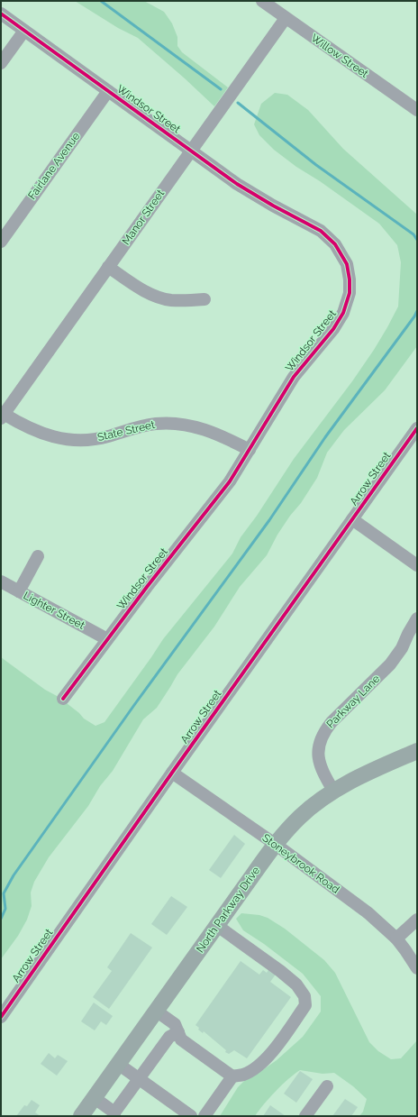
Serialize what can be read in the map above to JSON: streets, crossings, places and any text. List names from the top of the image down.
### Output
{
  "streets": {
    "main road": ["North Parkway Drive"],
    "street": [
      "Willow Street",
      "Windsor Street",
      "Fairlane Avenue",
      "Manor Street",
      "State Street",
      "Arrow Street",
      "Lighter Street",
      "Parkway Lane",
      "Stoneybrook Road"
    ]
  },
  "crossings": [
    ["Willow Street", "Manor Street"],
    ["Windsor Street", "Fairlane Avenue"],
    ["Windsor Street", "Manor Street"],
    ["Windsor Street", "State Street"],
    ["Windsor Street", "Lighter Street"],
    ["Manor Street", "State Street"],
    ["Arrow Street", "Stoneybrook Road"],
    ["Parkway Lane", "North Parkway Drive"],
    ["Stoneybrook Road", "North Parkway Drive"]
  ]
}
